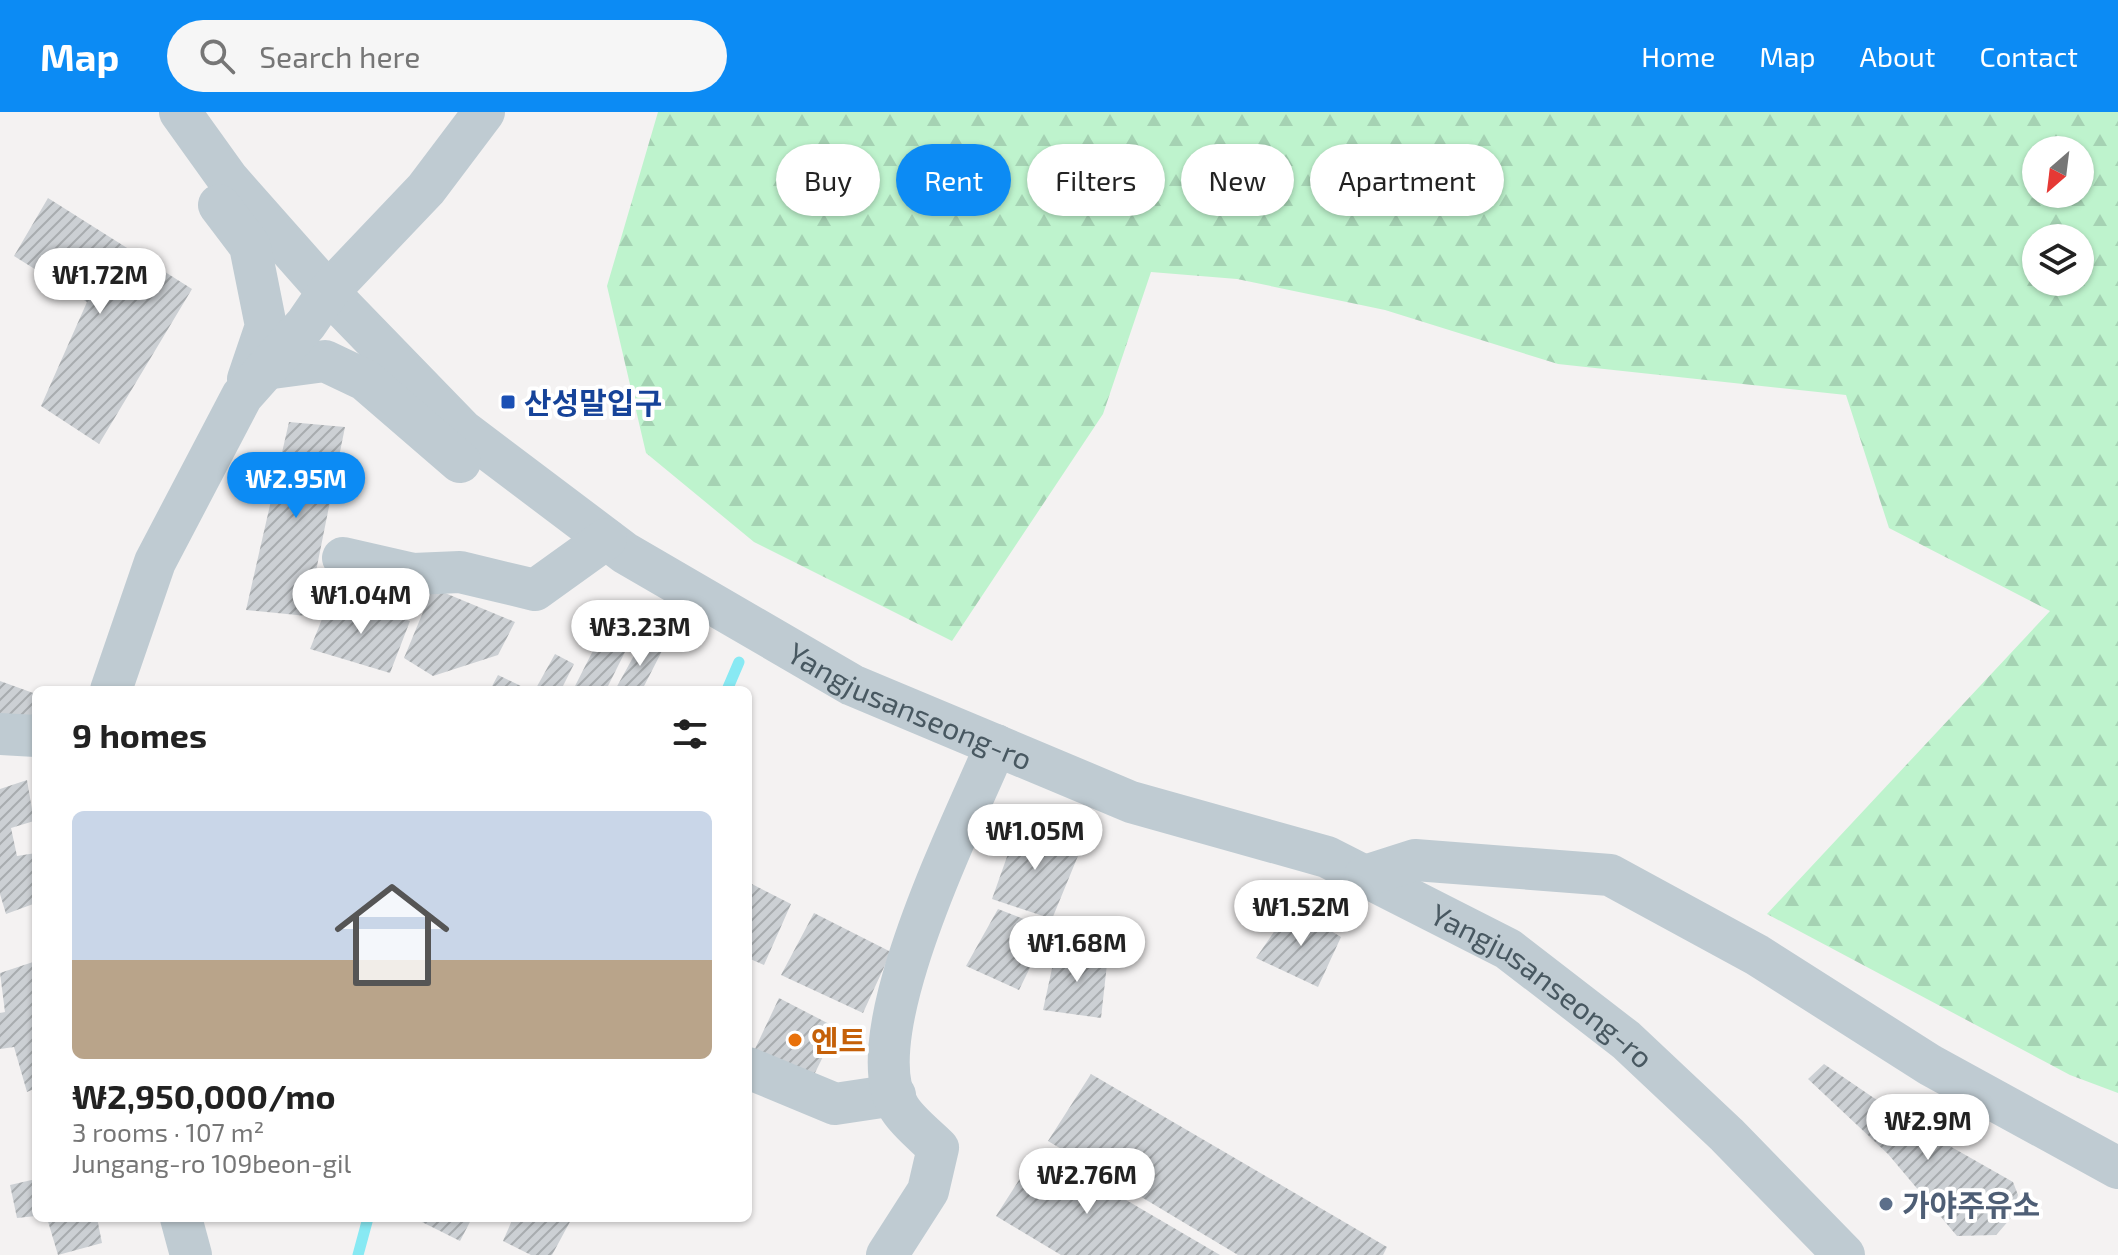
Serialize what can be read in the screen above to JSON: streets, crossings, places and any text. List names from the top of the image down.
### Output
{
  "streets": {
    "street": ["Yangjusanseong-ro"]
  },
  "places": {
    "transit": ["산성말입구"],
    "other": ["엔트", "가야주유소"]
  },
  "north": "bottom left",
  "page": {
    "header": "Map",
    "search": "Search here",
    "nav": [
      "Home",
      "Map",
      "About",
      "Contact"
    ],
    "chip": [
      "Buy",
      "Rent",
      "Filters",
      "New",
      "Apartment"
    ],
    "price": [
      "₩1.72M",
      "₩2.95M",
      "₩1.04M",
      "₩3.23M",
      "₩1.05M",
      "₩1.52M",
      "₩1.68M",
      "₩2.9M",
      "₩2.76M"
    ],
    "heading": "9 homes",
    "list": [
      {
        "name": "₩2,950,000/mo",
        "note": "3 rooms · 107 m² · Jungang-ro 109beon-gil"
      }
    ]
  }
}
